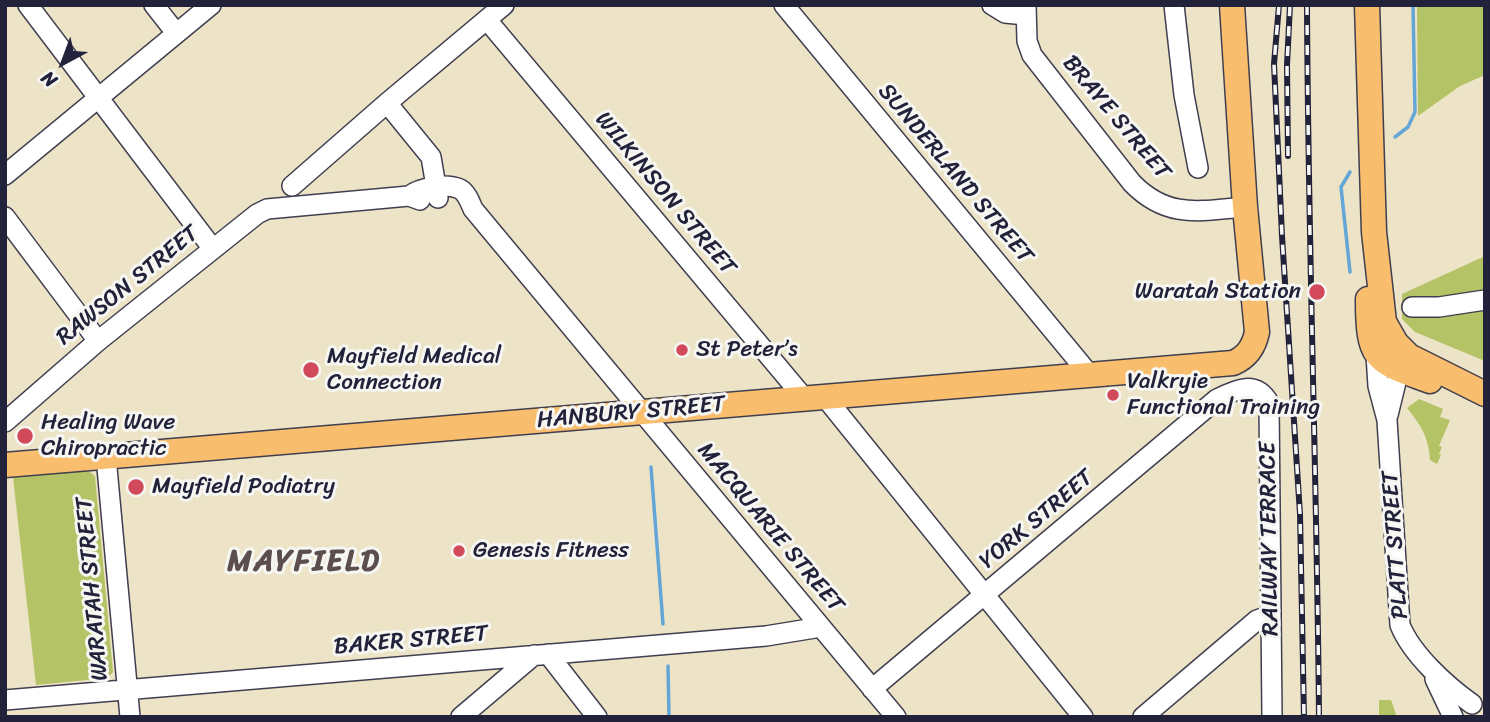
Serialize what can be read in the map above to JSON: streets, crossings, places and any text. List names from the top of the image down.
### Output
{
  "streets": {
    "main road": ["HANBURY STREET"],
    "street": [
      "BRAYE STREET",
      "SUNDERLAND STREET",
      "WILKINSON STREET",
      "RAWSON STREET",
      "YORK STREET",
      "MACQUARIE STREET",
      "RAILWAY TERRACE",
      "PLATT STREET",
      "WARATAH STREET",
      "BAKER STREET"
    ]
  },
  "crossings": [
    ["BRAYE STREET", "HANBURY STREET"],
    ["SUNDERLAND STREET", "HANBURY STREET"],
    ["WILKINSON STREET", "HANBURY STREET"],
    ["WILKINSON STREET", "YORK STREET"],
    ["RAWSON STREET", "MACQUARIE STREET"],
    ["HANBURY STREET", "MACQUARIE STREET"],
    ["HANBURY STREET", "WARATAH STREET"],
    ["YORK STREET", "MACQUARIE STREET"],
    ["YORK STREET", "RAILWAY TERRACE"],
    ["MACQUARIE STREET", "BAKER STREET"],
    ["WARATAH STREET", "BAKER STREET"]
  ],
  "districts": ["MAYFIELD"],
  "places": [
    "Waratah Station",
    "St Peter’s",
    "Mayfield Medical Connection",
    "Valkryie Functional Training",
    "Healing Wave Chiropractic",
    "Mayfield Podiatry",
    "Genesis Fitness"
  ],
  "north": "bottom left"
}
